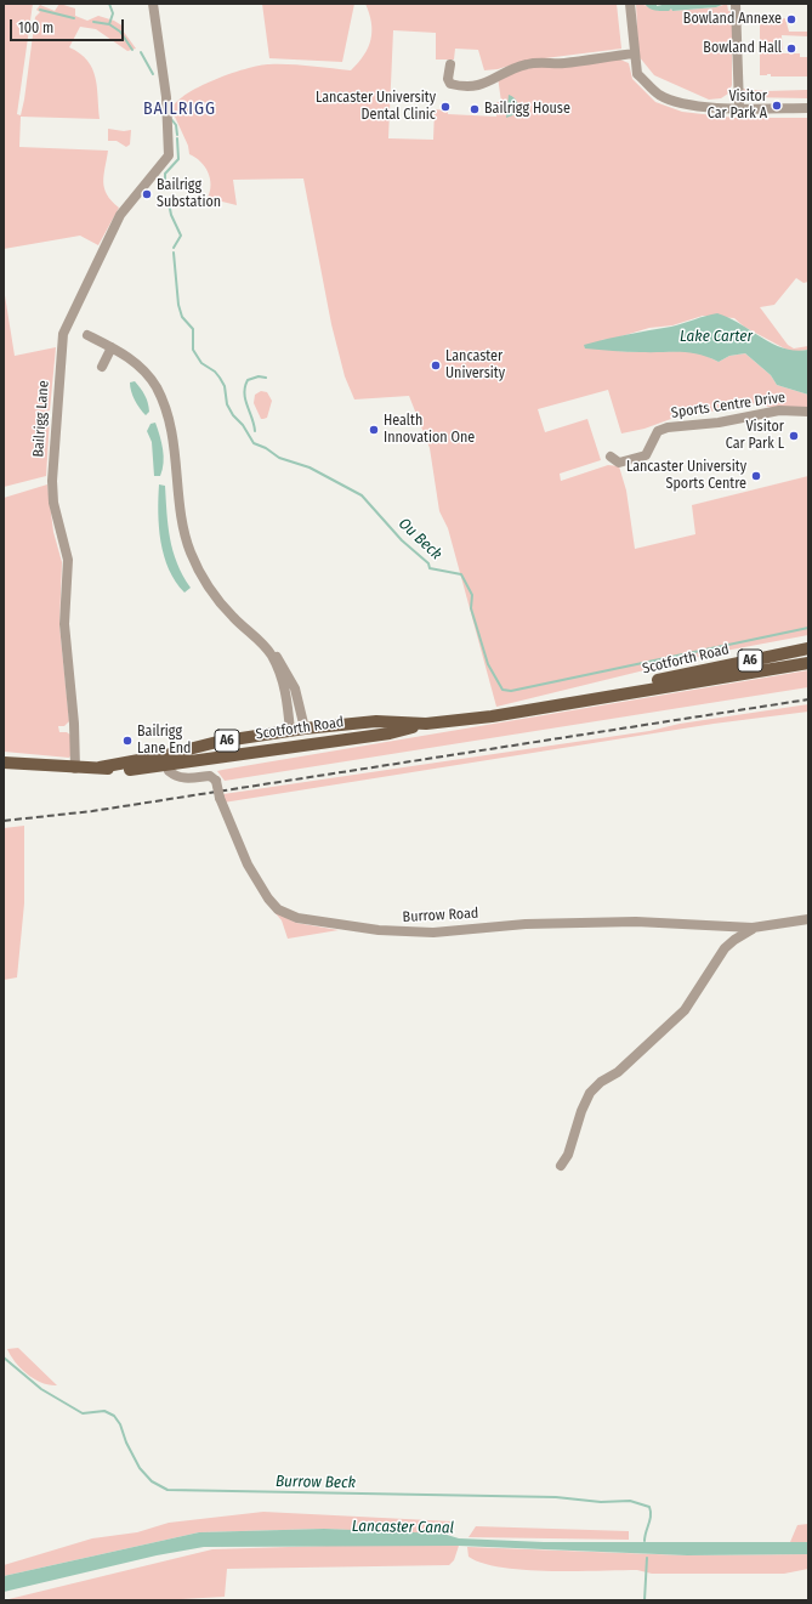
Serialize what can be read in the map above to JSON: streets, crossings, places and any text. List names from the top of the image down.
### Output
{
  "streets": {
    "main road": ["Scotforth Road", "A6"],
    "street": ["Sports Centre Drive", "Bailrigg Lane", "Burrow Road"]
  },
  "crossings": [
    ["Bailrigg Lane", "Scotforth Road"],
    ["Scotforth Road", "Burrow Road"]
  ],
  "districts": ["BAILRIGG"],
  "water": [
    "Lake Carter",
    "Ou Beck",
    "Burrow Beck",
    "Lancaster Canal"
  ],
  "places": [
    "Bowland Annexe",
    "Bowland Hall",
    "Visitor Car Park A",
    "Lancaster University Dental Clinic",
    "Bailrigg House",
    "Bailrigg Substation",
    "Lancaster University",
    "Health Innovation One",
    "Visitor Car Park L",
    "Lancaster University Sports Centre",
    "Bailrigg Lane End"
  ],
  "scale_bar": "100 m"
}
